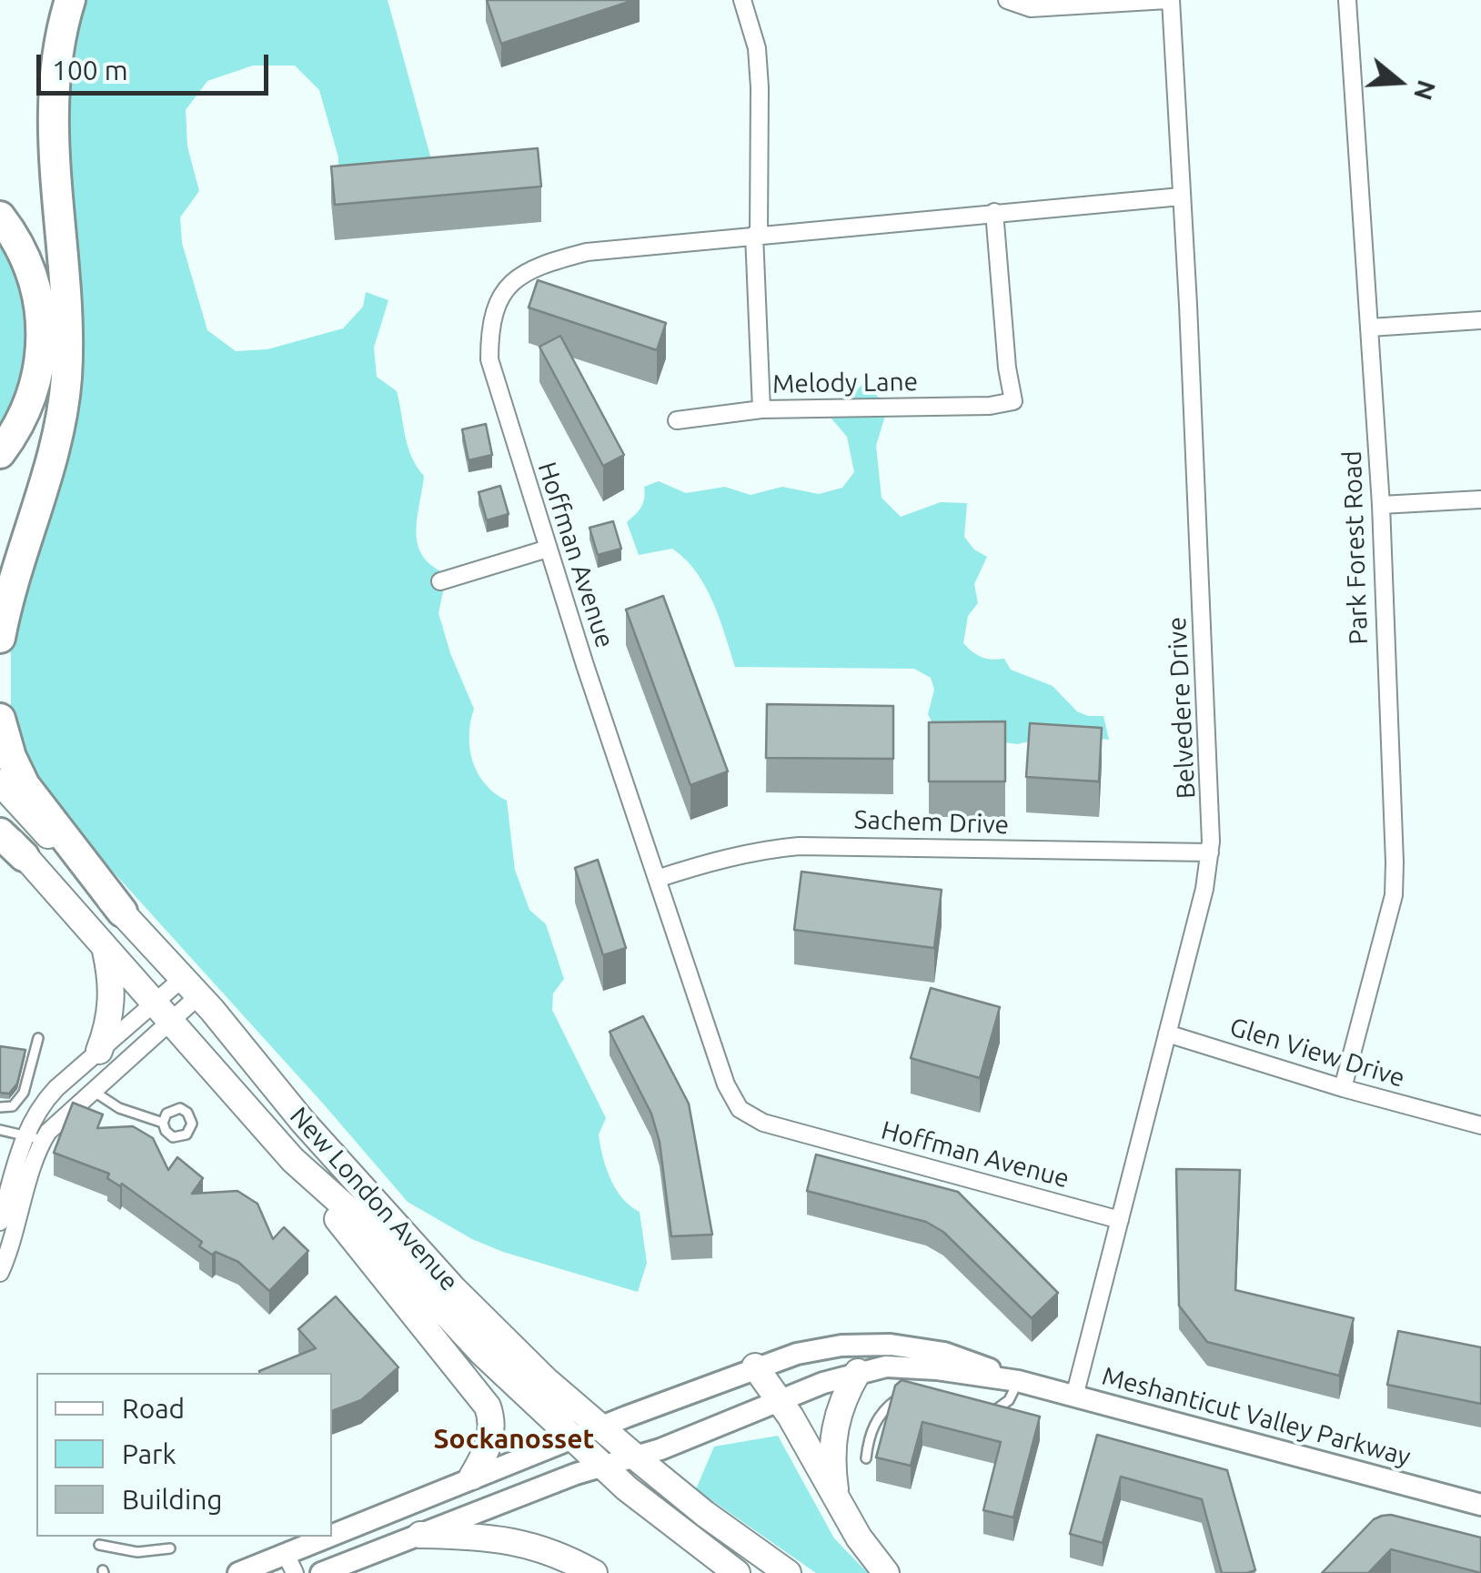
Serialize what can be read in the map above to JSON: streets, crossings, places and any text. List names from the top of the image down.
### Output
{
  "streets": {
    "main road": ["New London Avenue"],
    "street": [
      "Melody Lane",
      "Park Forest Road",
      "Hoffman Avenue",
      "Belvedere Drive",
      "Sachem Drive",
      "Glen View Drive",
      "Meshanticut Valley Parkway"
    ]
  },
  "crossings": [
    ["Melody Lane", "Hoffman Avenue"],
    ["Park Forest Road", "Glen View Drive"],
    ["Hoffman Avenue", "Belvedere Drive"],
    ["Hoffman Avenue", "Sachem Drive"],
    ["Belvedere Drive", "Sachem Drive"],
    ["Belvedere Drive", "Glen View Drive"],
    ["Belvedere Drive", "Meshanticut Valley Parkway"],
    ["New London Avenue", "Meshanticut Valley Parkway"]
  ],
  "districts": ["Sockanosset"],
  "legend": ["Road", "Park", "Building"],
  "scale_bar": "100 m",
  "north": "right"
}
